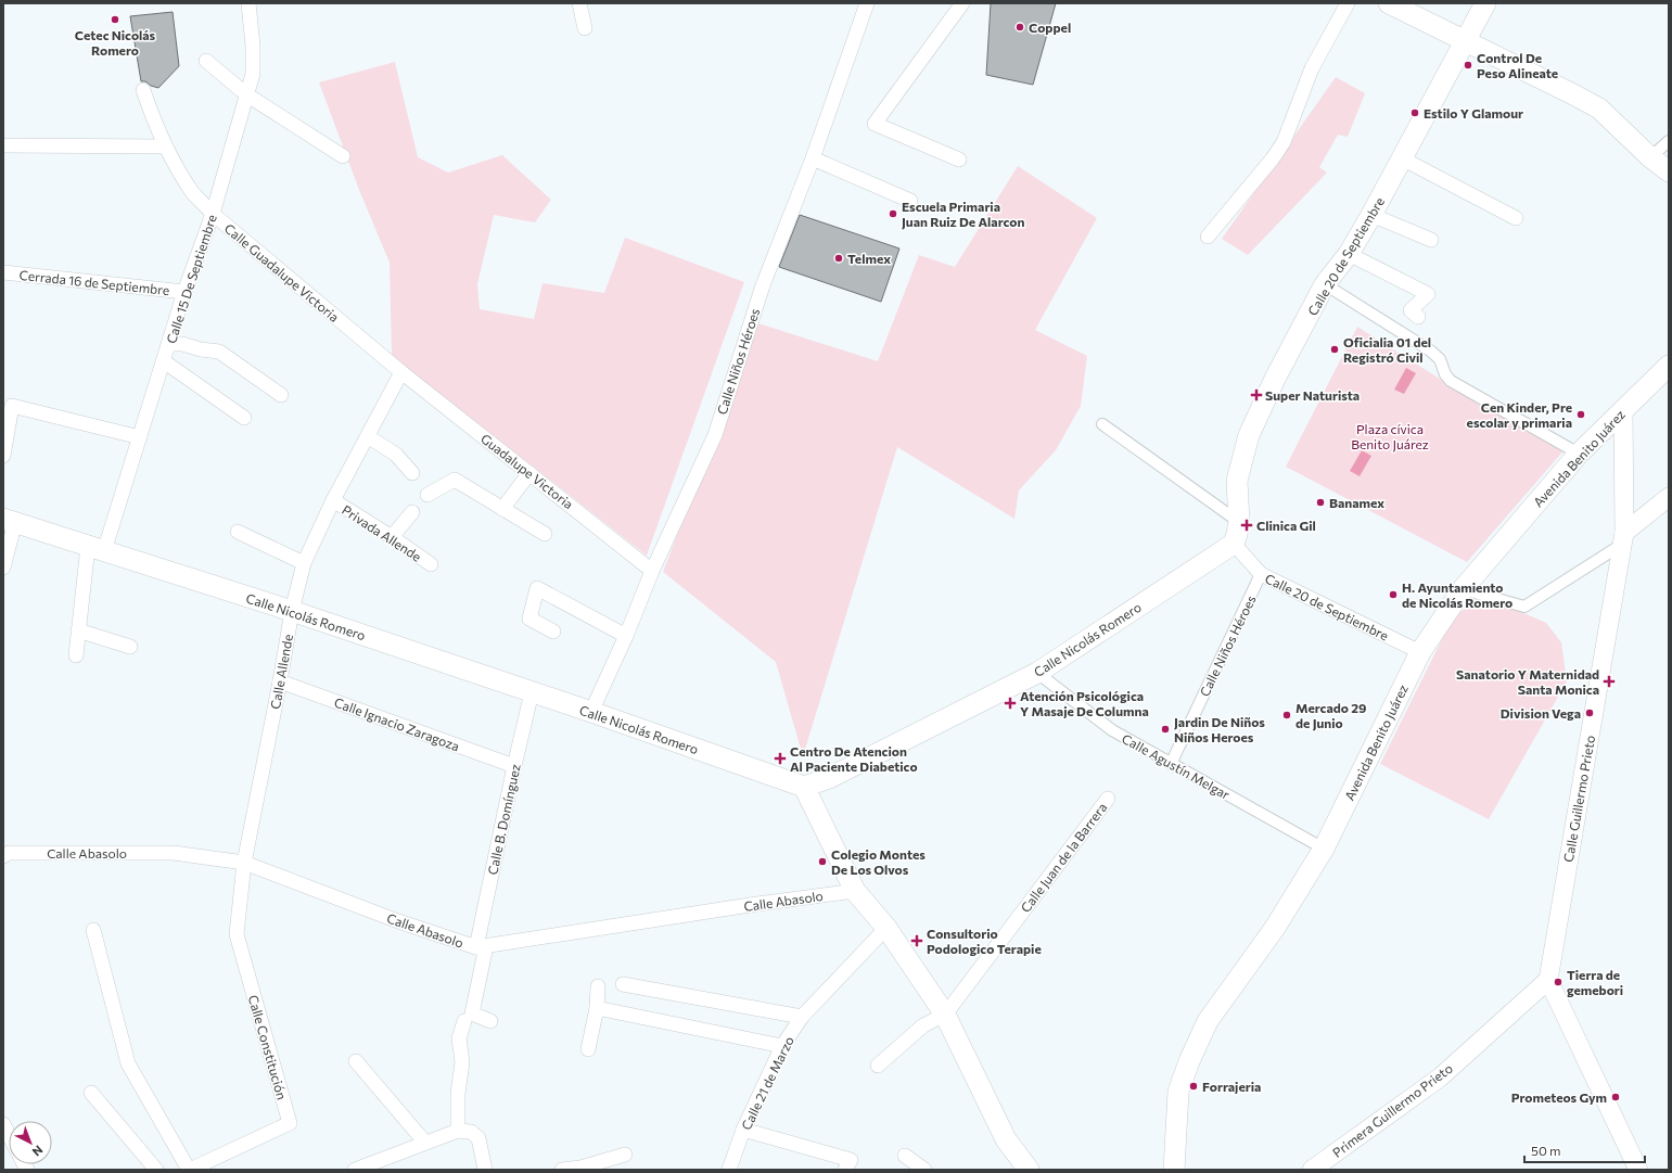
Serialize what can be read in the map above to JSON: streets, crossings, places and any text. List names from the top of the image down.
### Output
{
  "streets": {
    "main road": ["Calle 20 de Septiembre", "Avenida Benito Juárez", "Calle Nicolás Romero"],
    "street": [
      "Calle Guadalupe Victoria",
      "Calle 15 De Septiembre",
      "Cerrada 16 de Septiembre",
      "Calle Niños Héroes",
      "Guadalupe Victoria",
      "Privada Allende",
      "Calle Allende",
      "Calle Ignacio Zaragoza",
      "Calle Agustín Melgar",
      "Calle Guillermo Prieto",
      "Calle B. Domínguez",
      "Calle Abasolo",
      "Calle Juan de la Barrera",
      "Calle Constitución",
      "Calle 21 de Marzo",
      "Primera Guillermo Prieto"
    ]
  },
  "crossings": [
    ["Calle 20 de Septiembre", "Calle Niños Héroes"],
    ["Calle 20 de Septiembre", "Avenida Benito Juárez"],
    ["Calle 20 de Septiembre", "Calle Nicolás Romero"],
    ["Calle Guadalupe Victoria", "Calle 15 De Septiembre"],
    ["Calle Guadalupe Victoria", "Guadalupe Victoria"],
    ["Calle Guadalupe Victoria", "Calle Allende"],
    ["Calle 15 De Septiembre", "Cerrada 16 de Septiembre"],
    ["Calle 15 De Septiembre", "Calle Nicolás Romero"],
    ["Calle Niños Héroes", "Guadalupe Victoria"],
    ["Calle Niños Héroes", "Calle Nicolás Romero"],
    ["Calle Niños Héroes", "Calle Agustín Melgar"],
    ["Avenida Benito Juárez", "Calle Agustín Melgar"],
    ["Avenida Benito Juárez", "Calle Guillermo Prieto"],
    ["Guadalupe Victoria", "Calle Allende"],
    ["Privada Allende", "Calle Allende"],
    ["Calle Nicolás Romero", "Calle Allende"],
    ["Calle Nicolás Romero", "Calle Agustín Melgar"],
    ["Calle Nicolás Romero", "Calle B. Domínguez"],
    ["Calle Allende", "Calle Ignacio Zaragoza"],
    ["Calle Allende", "Calle Abasolo"],
    ["Calle Allende", "Calle Constitución"],
    ["Calle Ignacio Zaragoza", "Calle B. Domínguez"],
    ["Calle Guillermo Prieto", "Primera Guillermo Prieto"],
    ["Calle B. Domínguez", "Calle Abasolo"],
    ["Calle Abasolo", "Calle Constitución"]
  ],
  "parks": ["Plaza cívica Benito Juárez"],
  "places": {
    "other": [
      "Cetec Nicolás Romero",
      "Coppel",
      "Control De Peso Alineate",
      "Estilo Y Glamour",
      "Escuela Primaria Juan Ruiz De Alarcon",
      "Telmex",
      "Oficialia 01 del Registró Civil",
      "Cen Kinder, Pre escolar y primaria",
      "Banamex",
      "H. Ayuntamiento de Nicolás Romero",
      "Division Vega",
      "Mercado 29 de Junio",
      "Jardin De Niños Niños Heroes",
      "Colegio Montes De Los Olvos",
      "Tierra de gemebori",
      "Forrajeria",
      "Prometeos Gym"
    ],
    "health": [
      "Super Naturista",
      "Clinica Gil",
      "Sanatorio Y Maternidad Santa Monica",
      "Atención Psicológica Y Masaje De Columna",
      "Centro De Atencion Al Paciente Diabetico",
      "Consultorio Podologico Terapie"
    ]
  },
  "scale_bar": "50 m",
  "north": "bottom right"
}
